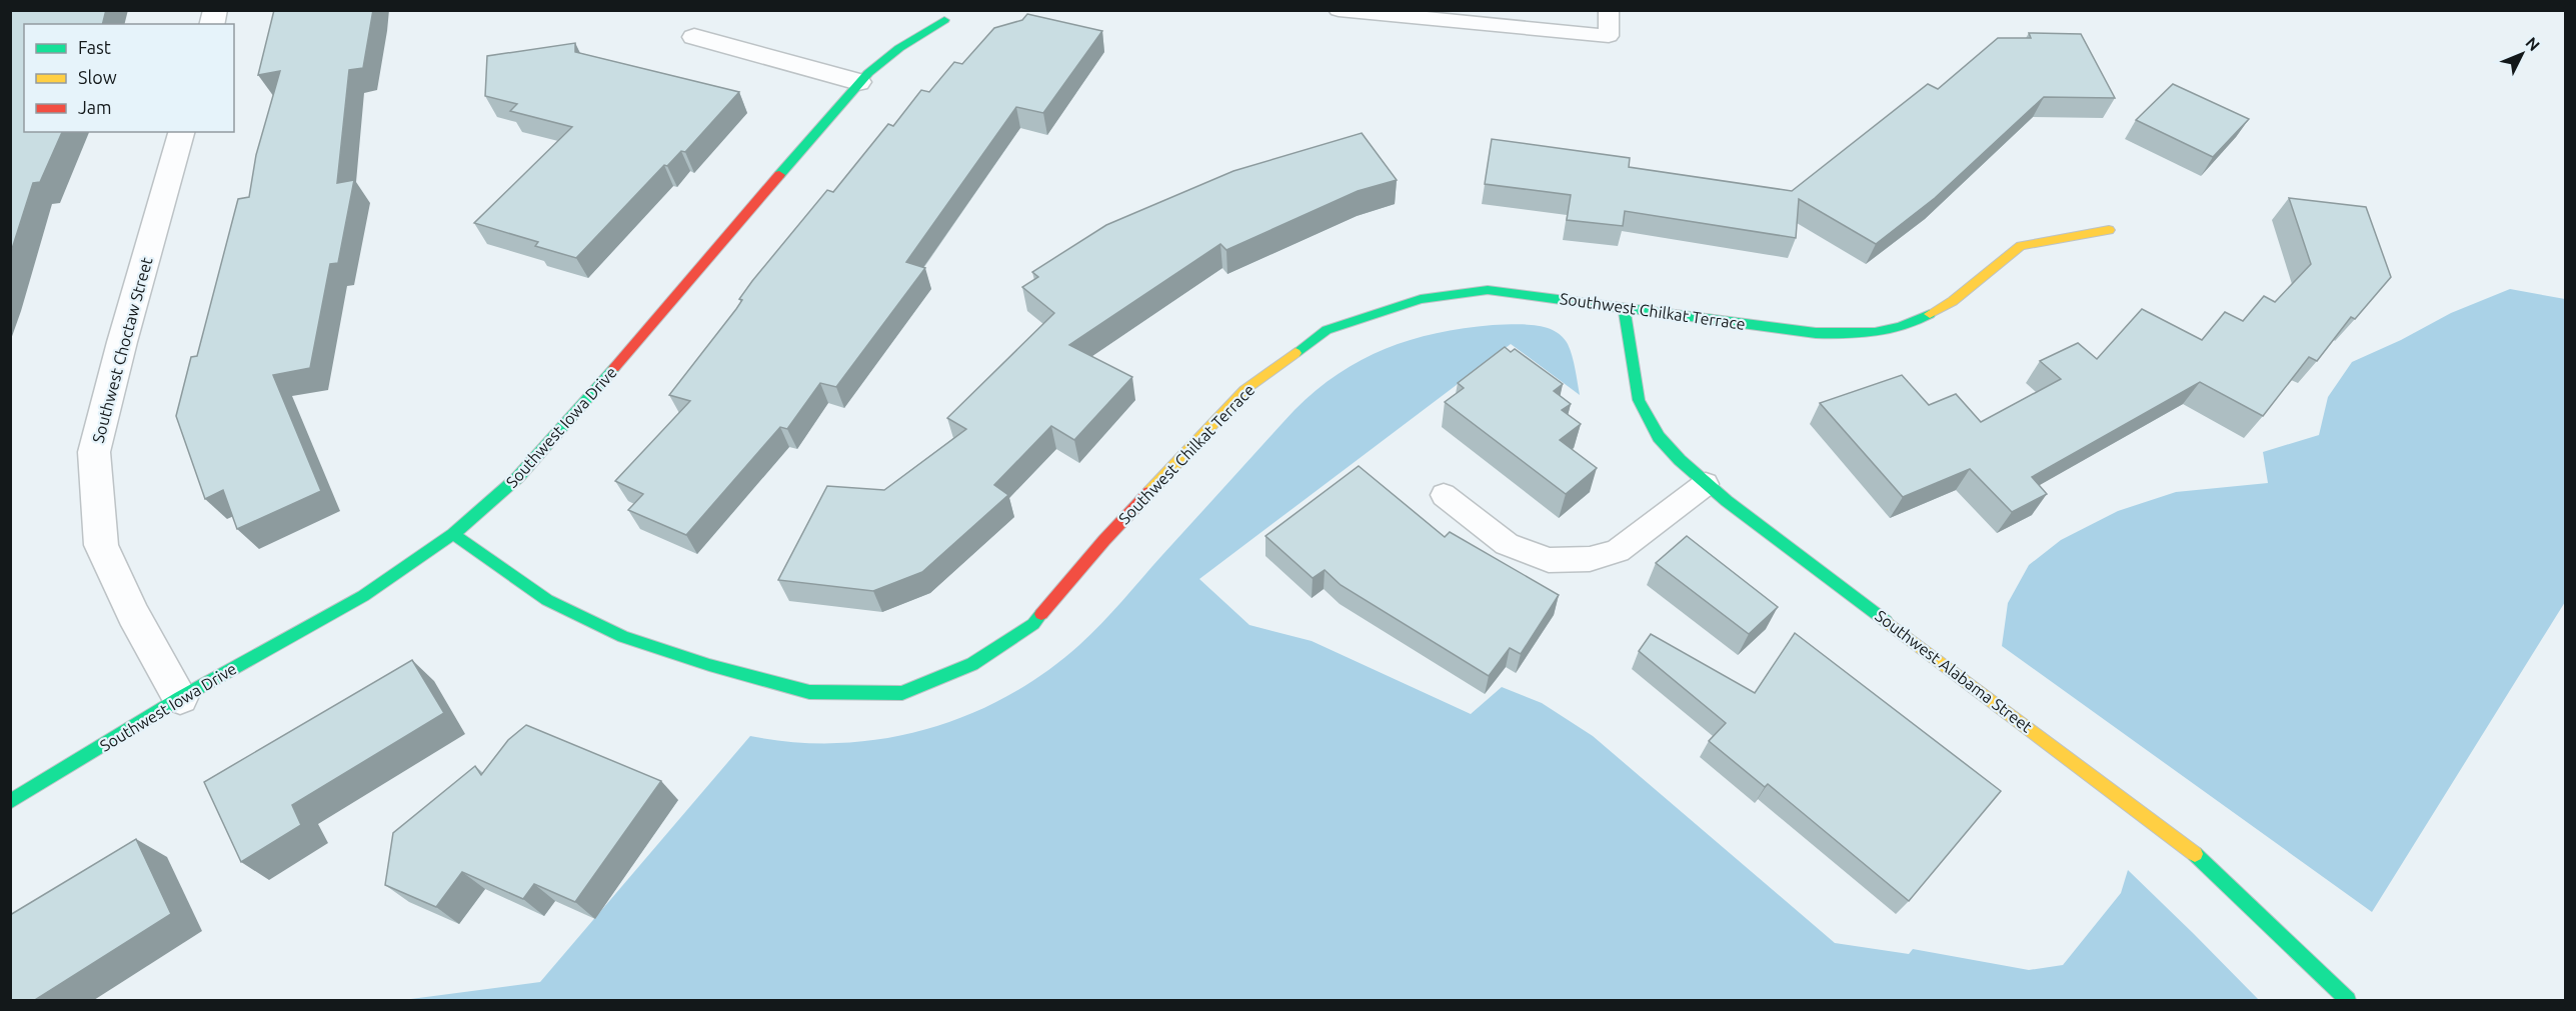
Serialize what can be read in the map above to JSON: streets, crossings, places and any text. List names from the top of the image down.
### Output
{
  "streets": {
    "street": [
      "Southwest Chilkat Terrace",
      "Southwest Choctaw Street",
      "Southwest Iowa Drive",
      "Southwest Alabama Street"
    ]
  },
  "crossings": [
    ["Southwest Chilkat Terrace", "Southwest Iowa Drive"],
    ["Southwest Chilkat Terrace", "Southwest Alabama Street"],
    ["Southwest Choctaw Street", "Southwest Iowa Drive"]
  ],
  "legend": ["Fast", "Slow", "Jam"],
  "north": "top right"
}
